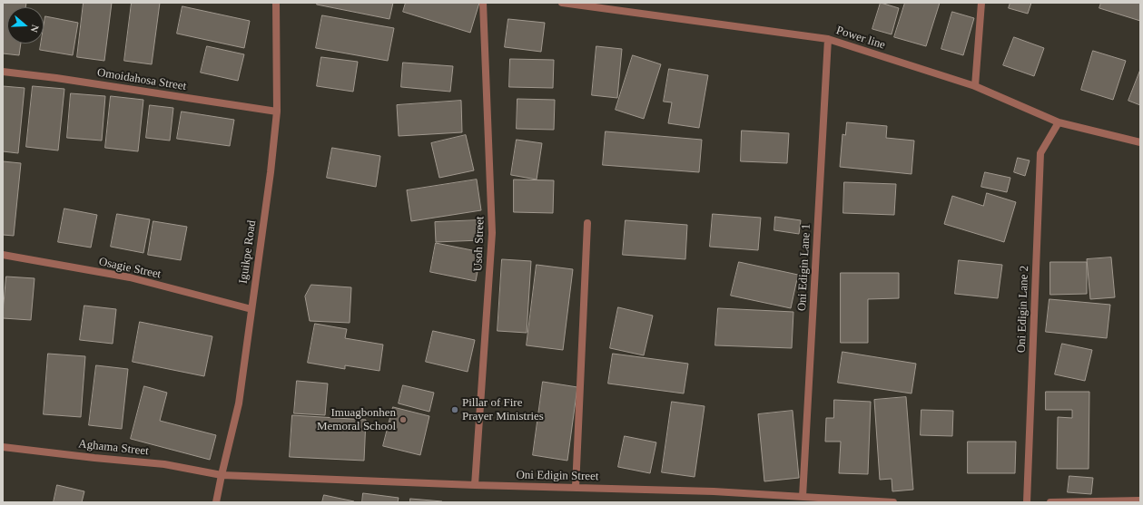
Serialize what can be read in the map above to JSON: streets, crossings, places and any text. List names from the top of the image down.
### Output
{
  "streets": {
    "street": [
      "Power line",
      "Omoidahosa Street",
      "Usoh Street",
      "Iguikpe Road",
      "Oni Edigin Lane 1",
      "Osagie Street",
      "Oni Edigin Lane 2",
      "Aghama Street",
      "Oni Edigin Street"
    ]
  },
  "crossings": [
    ["Power line", "Oni Edigin Lane 1"],
    ["Power line", "Oni Edigin Lane 2"],
    ["Omoidahosa Street", "Iguikpe Road"],
    ["Usoh Street", "Oni Edigin Street"],
    ["Iguikpe Road", "Osagie Street"],
    ["Iguikpe Road", "Aghama Street"],
    ["Iguikpe Road", "Oni Edigin Street"],
    ["Oni Edigin Lane 1", "Oni Edigin Street"],
    ["Aghama Street", "Oni Edigin Street"]
  ],
  "places": ["Pillar of Fire Prayer Ministries", "Imuagbonhen Memoral School"],
  "north": "right"
}
